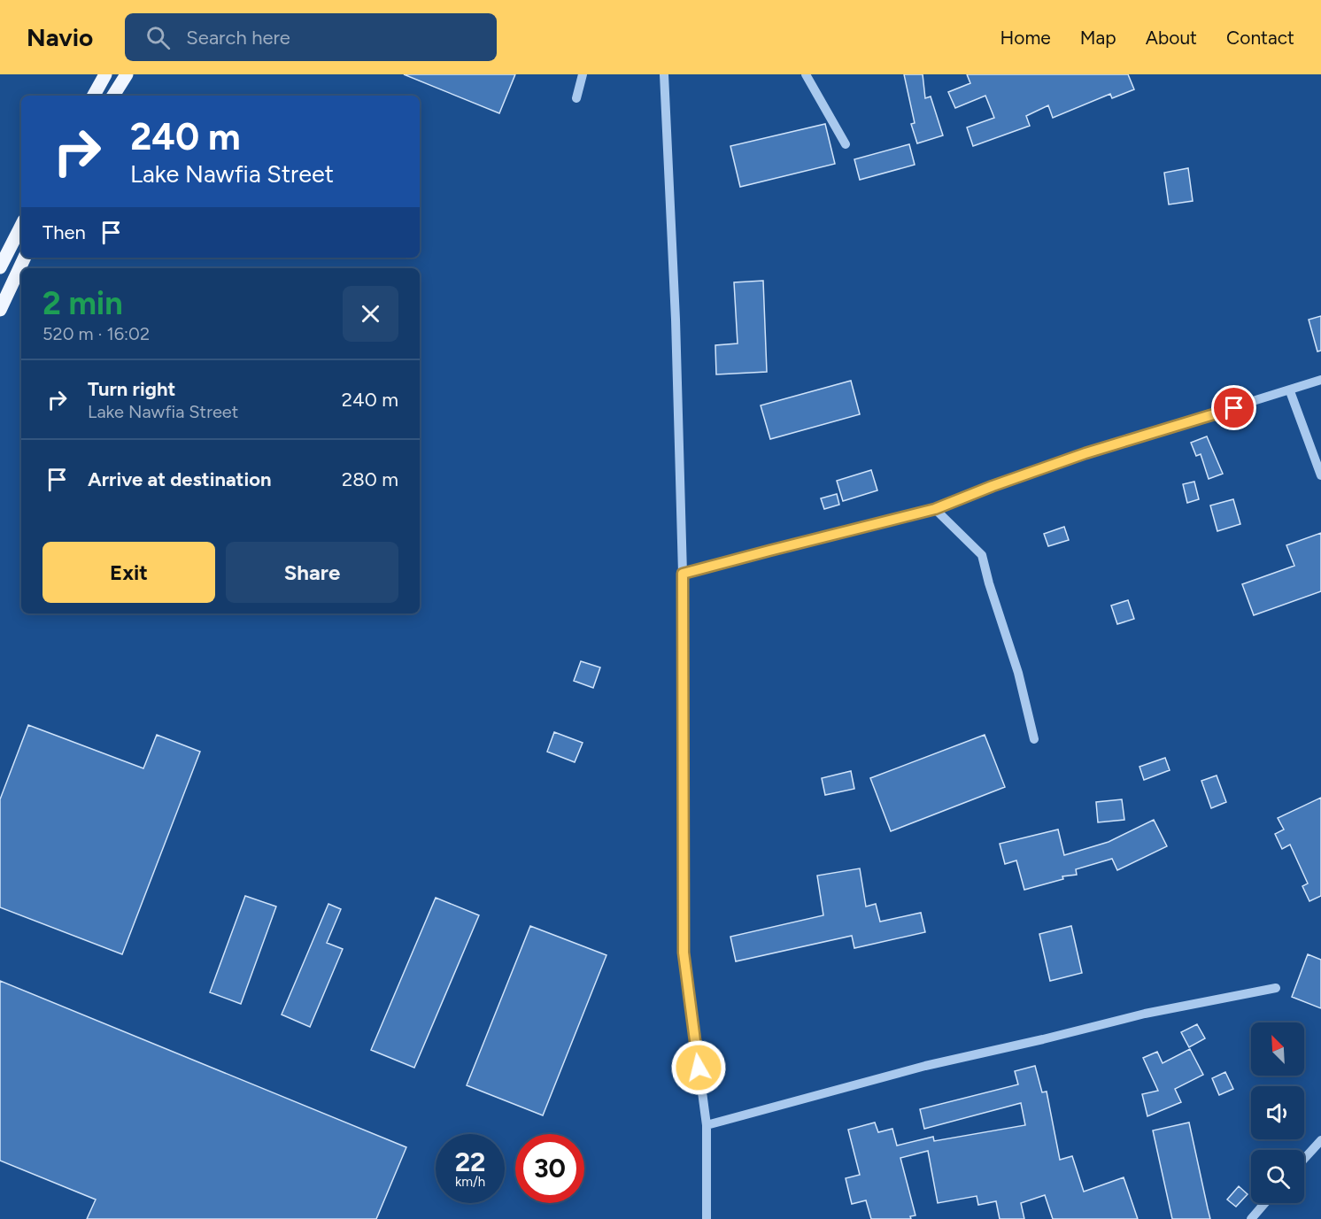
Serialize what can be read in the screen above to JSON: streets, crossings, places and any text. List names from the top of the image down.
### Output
{
  "north": "top left",
  "page": {
    "header": "Navio",
    "search": "Search here",
    "nav": [
      "Home",
      "Map",
      "About",
      "Contact"
    ],
    "turn": ["240 m", "Lake Nawfia Street"],
    "then": "Then",
    "heading": ["2 min", "520 m · 16:02"],
    "list": [
      {
        "name": "Turn right",
        "note": "Lake Nawfia Street",
        "value": "240 m"
      },
      {
        "name": "Arrive at destination",
        "value": "280 m"
      }
    ],
    "buttons": ["Exit", "Share"],
    "speed": "22 km/h",
    "limit": "30"
  }
}
